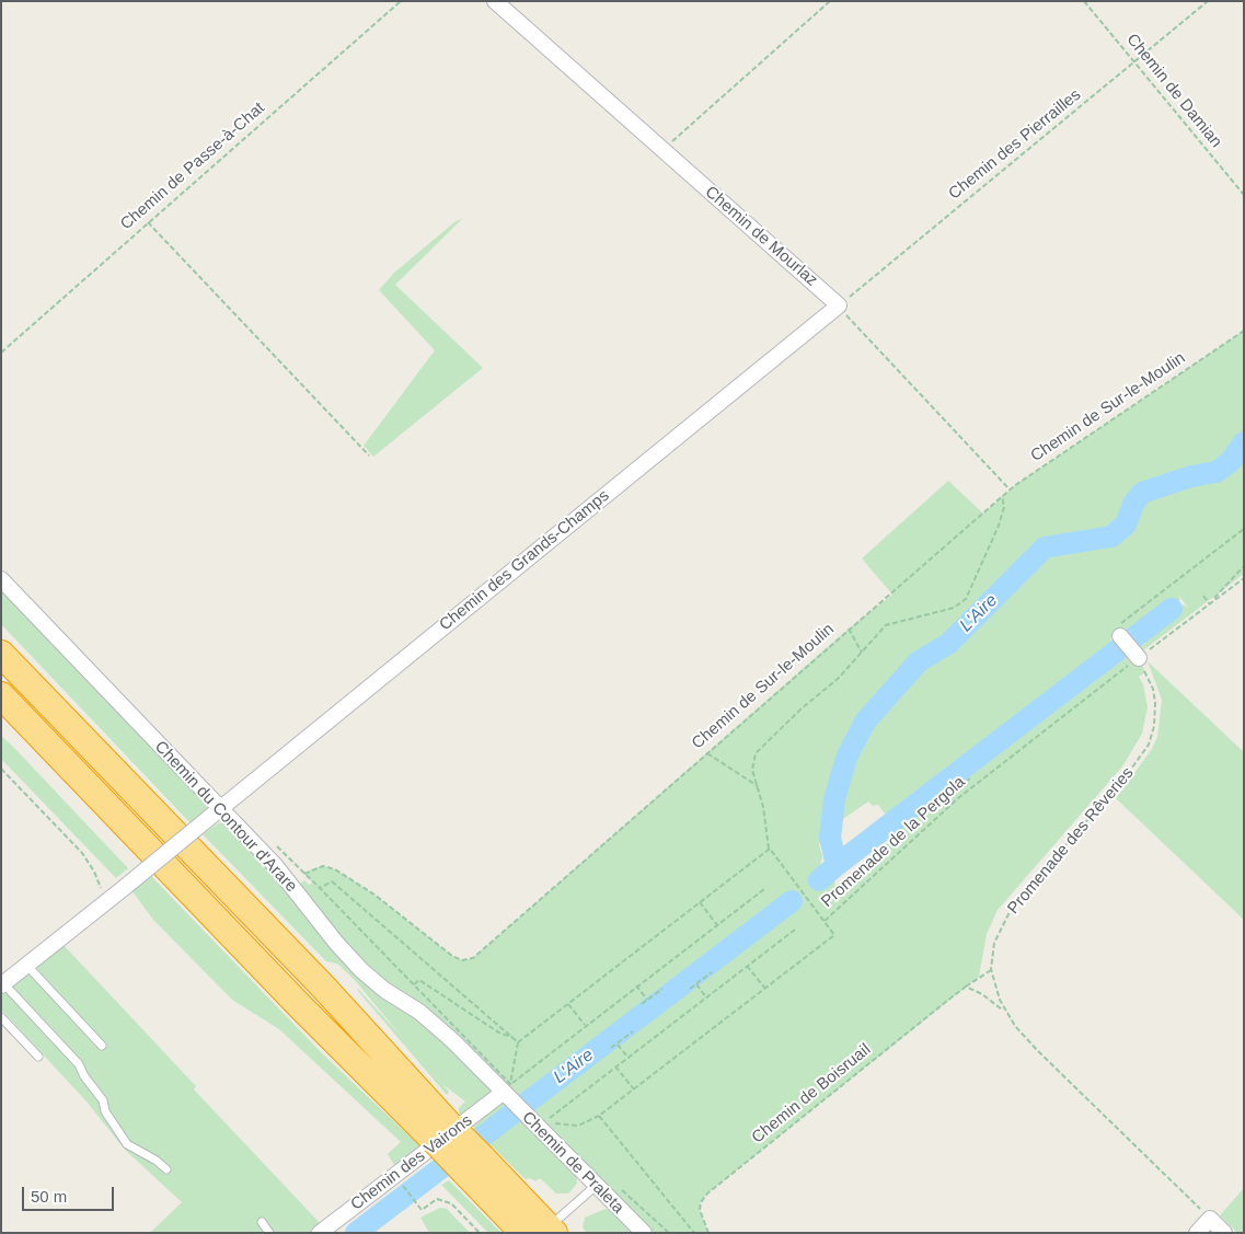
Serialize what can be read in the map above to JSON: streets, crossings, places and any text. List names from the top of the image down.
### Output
{
  "streets": {
    "street": [
      "Chemin de Mourlaz",
      "Chemin des Grands-Champs",
      "Chemin du Contour d'Arare",
      "Chemin des Vairons",
      "Chemin de Praleta"
    ],
    "path": [
      "Chemin de Damian",
      "Chemin des Pierrailles",
      "Chemin de Passe-à-Chat",
      "Chemin de Sur-le-Moulin",
      "Promenade des Rêveries",
      "Promenade de la Pergola",
      "Chemin de Boisruail"
    ]
  },
  "crossings": [
    ["Chemin de Damian", "Chemin des Pierrailles"],
    ["Chemin des Pierrailles", "Chemin de Mourlaz"],
    ["Chemin des Pierrailles", "Chemin des Grands-Champs"],
    ["Chemin de Mourlaz", "Chemin des Grands-Champs"],
    ["Chemin des Grands-Champs", "Chemin du Contour d'Arare"],
    ["Chemin du Contour d'Arare", "Chemin des Vairons"],
    ["Chemin du Contour d'Arare", "Chemin de Praleta"],
    ["Promenade des Rêveries", "Promenade de la Pergola"],
    ["Promenade des Rêveries", "Chemin de Boisruail"],
    ["Chemin des Vairons", "Chemin de Praleta"]
  ],
  "water": ["L'Aire"],
  "scale_bar": "50 m"
}
